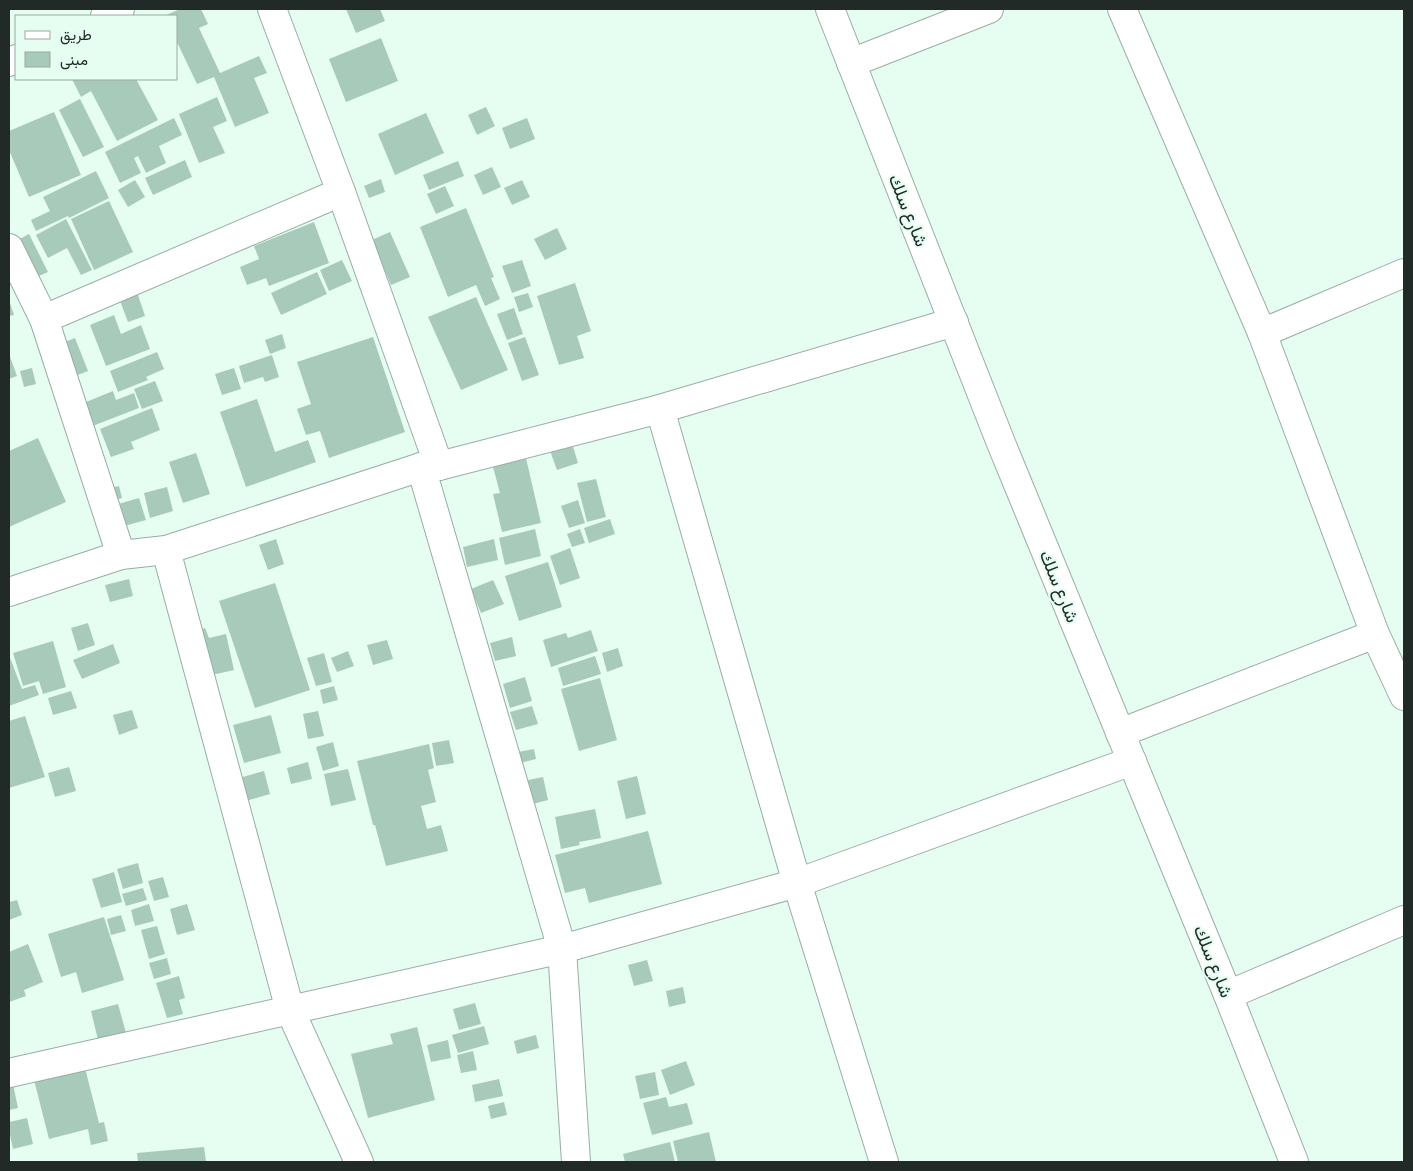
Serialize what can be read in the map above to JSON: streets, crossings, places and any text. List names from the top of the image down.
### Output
{
  "streets": {
    "street": ["شارع سلك"]
  },
  "legend": ["طريق", "مبنى"]
}
